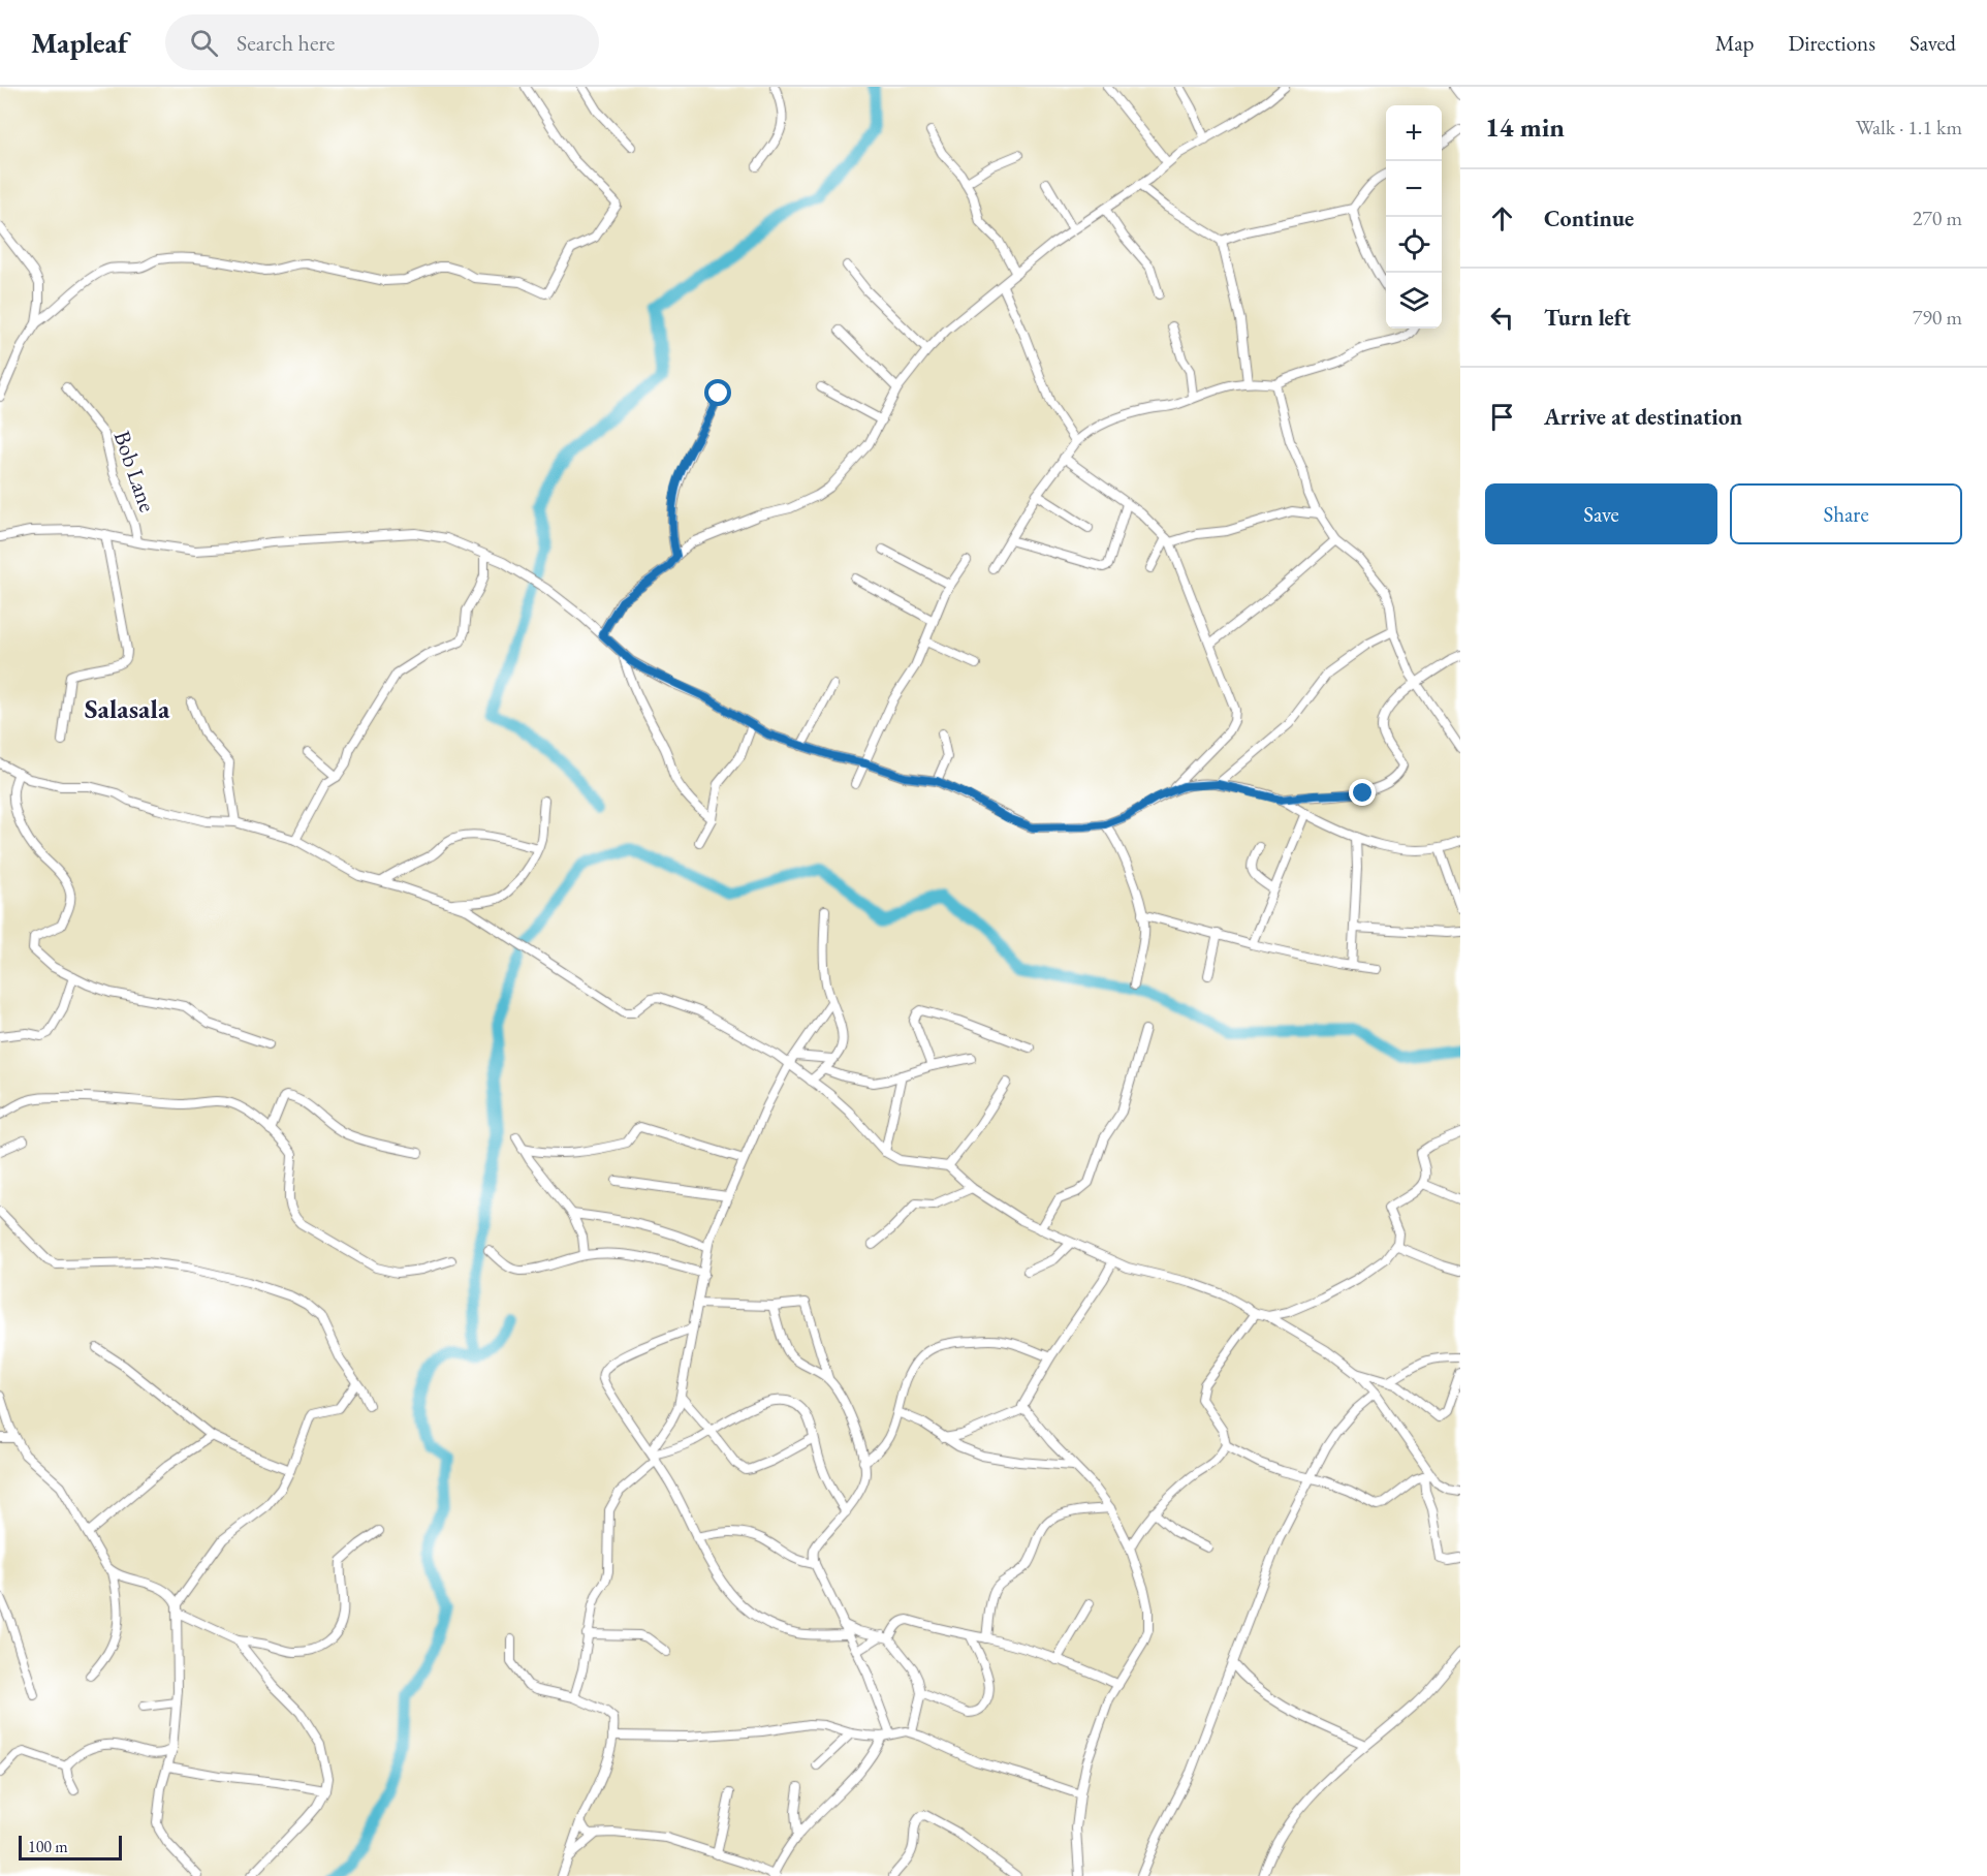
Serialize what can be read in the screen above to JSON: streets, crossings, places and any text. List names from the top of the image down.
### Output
{
  "streets": {
    "street": ["Bob Lane"]
  },
  "districts": ["Salasala"],
  "scale_bar": "100 m",
  "page": {
    "header": "Mapleaf",
    "search": "Search here",
    "nav": ["Map", "Directions", "Saved"],
    "heading": ["14 min", "Walk · 1.1 km"],
    "map_buttons": ["+", "−"],
    "list": [
      ["Continue", "270 m"],
      ["Turn left", "790 m"],
      "Arrive at destination"
    ],
    "buttons": ["Save", "Share"],
    "scale": "100 m"
  }
}
